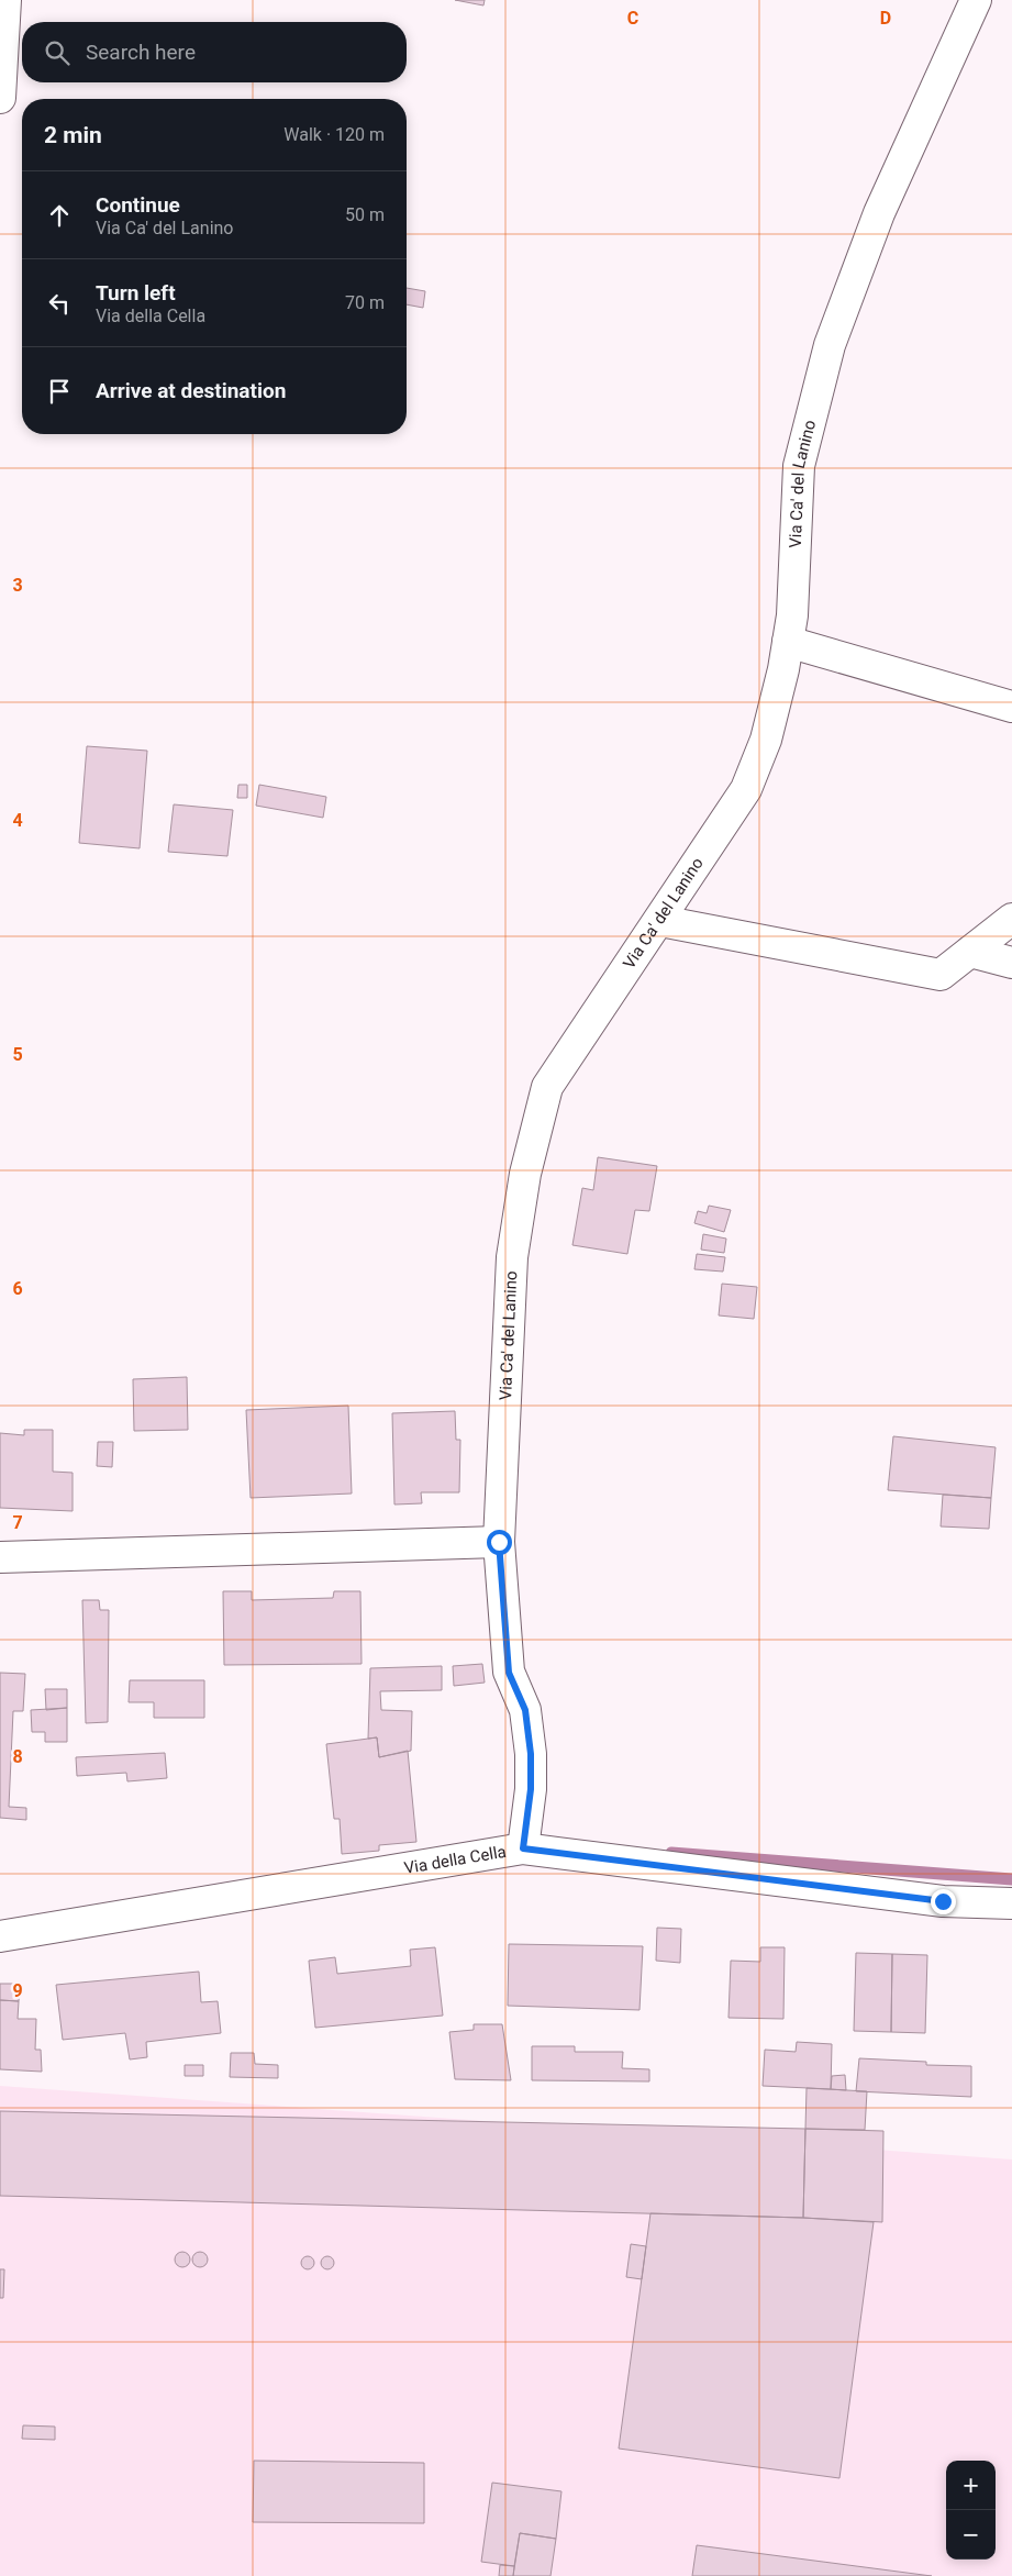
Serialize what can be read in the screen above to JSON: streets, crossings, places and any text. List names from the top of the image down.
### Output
{
  "streets": {
    "street": ["Via Ca' del Lanino", "Via della Cella"]
  },
  "crossings": [
    ["Via Ca' del Lanino", "Via della Cella"]
  ],
  "page": {
    "search": "Search here",
    "heading": ["2 min", "Walk · 120 m"],
    "list": [
      ["Continue", "Via Ca' del Lanino", "50 m"],
      ["Turn left", "Via della Cella", "70 m"],
      "Arrive at destination"
    ],
    "map_buttons": ["+", "−"]
  },
  "grid": {
    "columns": ["C", "D"],
    "rows": [
      "3",
      "4",
      "5",
      "6",
      "7",
      "8",
      "9"
    ]
  }
}
